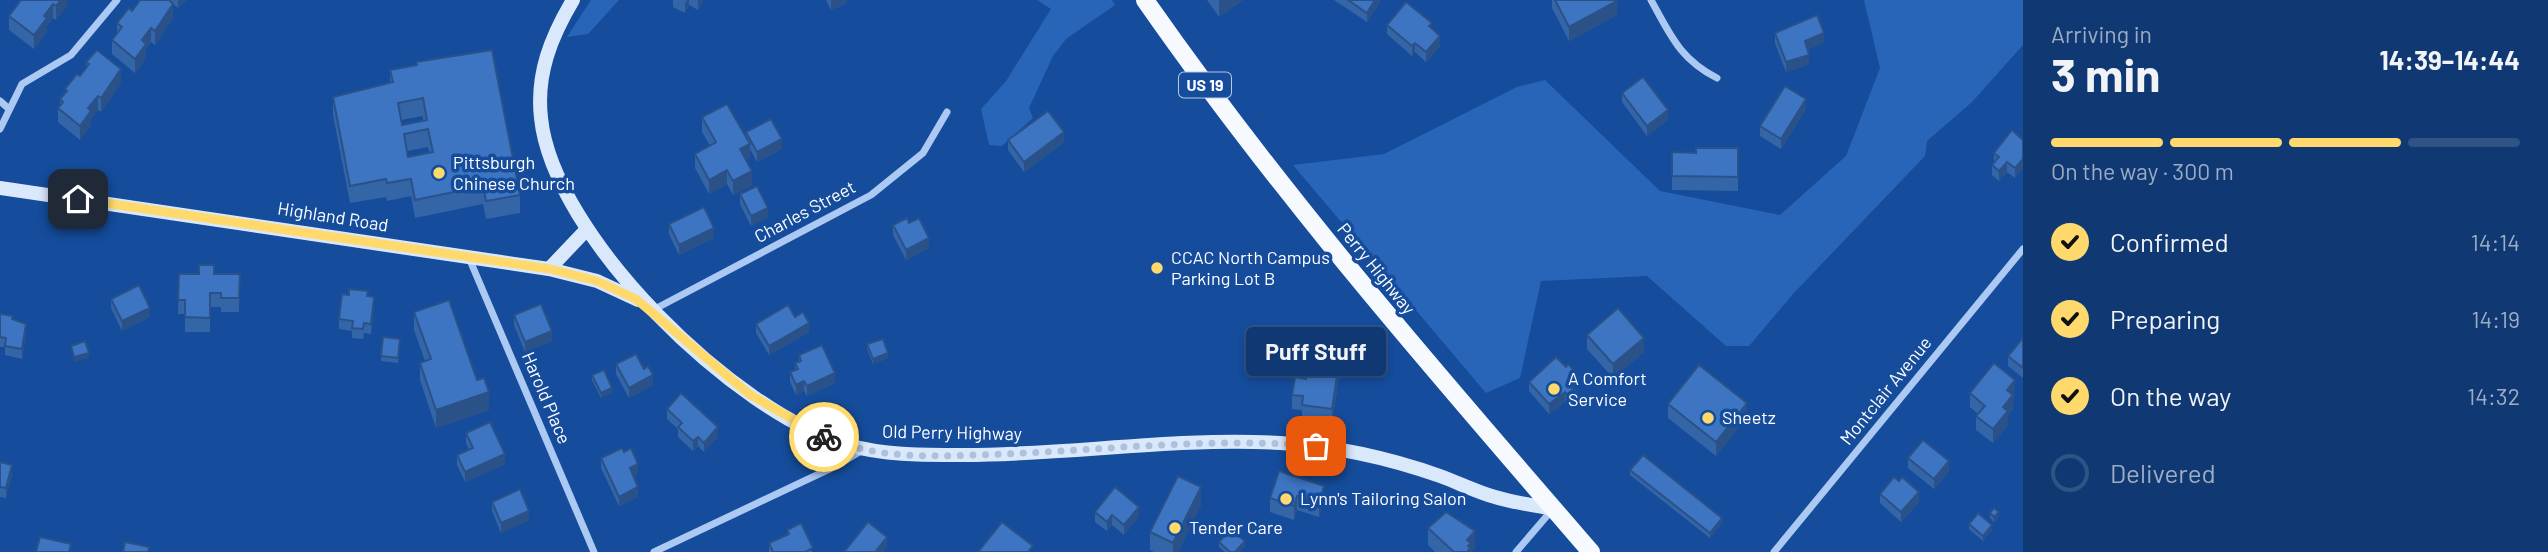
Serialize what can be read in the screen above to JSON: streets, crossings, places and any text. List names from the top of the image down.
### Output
{
  "streets": {
    "main road": ["US 19", "Perry Highway"],
    "street": [
      "Charles Street",
      "Highland Road",
      "Montclair Avenue",
      "Harold Place",
      "Old Perry Highway"
    ]
  },
  "crossings": [
    ["Charles Street", "Highland Road"],
    ["Charles Street", "Old Perry Highway"],
    ["Highland Road", "Harold Place"],
    ["Highland Road", "Old Perry Highway"],
    ["Perry Highway", "Old Perry Highway"]
  ],
  "places": [
    "Pittsburgh Chinese Church",
    "CCAC North Campus Parking Lot B",
    "A Comfort Service",
    "Sheetz",
    "Puff Stuff",
    "Lynn's Tailoring Salon",
    "Tender Care"
  ],
  "page": {
    "heading": ["3 min", "Arriving in", "14:39–14:44"],
    "bar": "On the way · 300 m",
    "list": [
      ["Confirmed", "14:14"],
      ["Preparing", "14:19"],
      ["On the way", "14:32"],
      "Delivered"
    ],
    "bubble": "Puff Stuff"
  }
}
